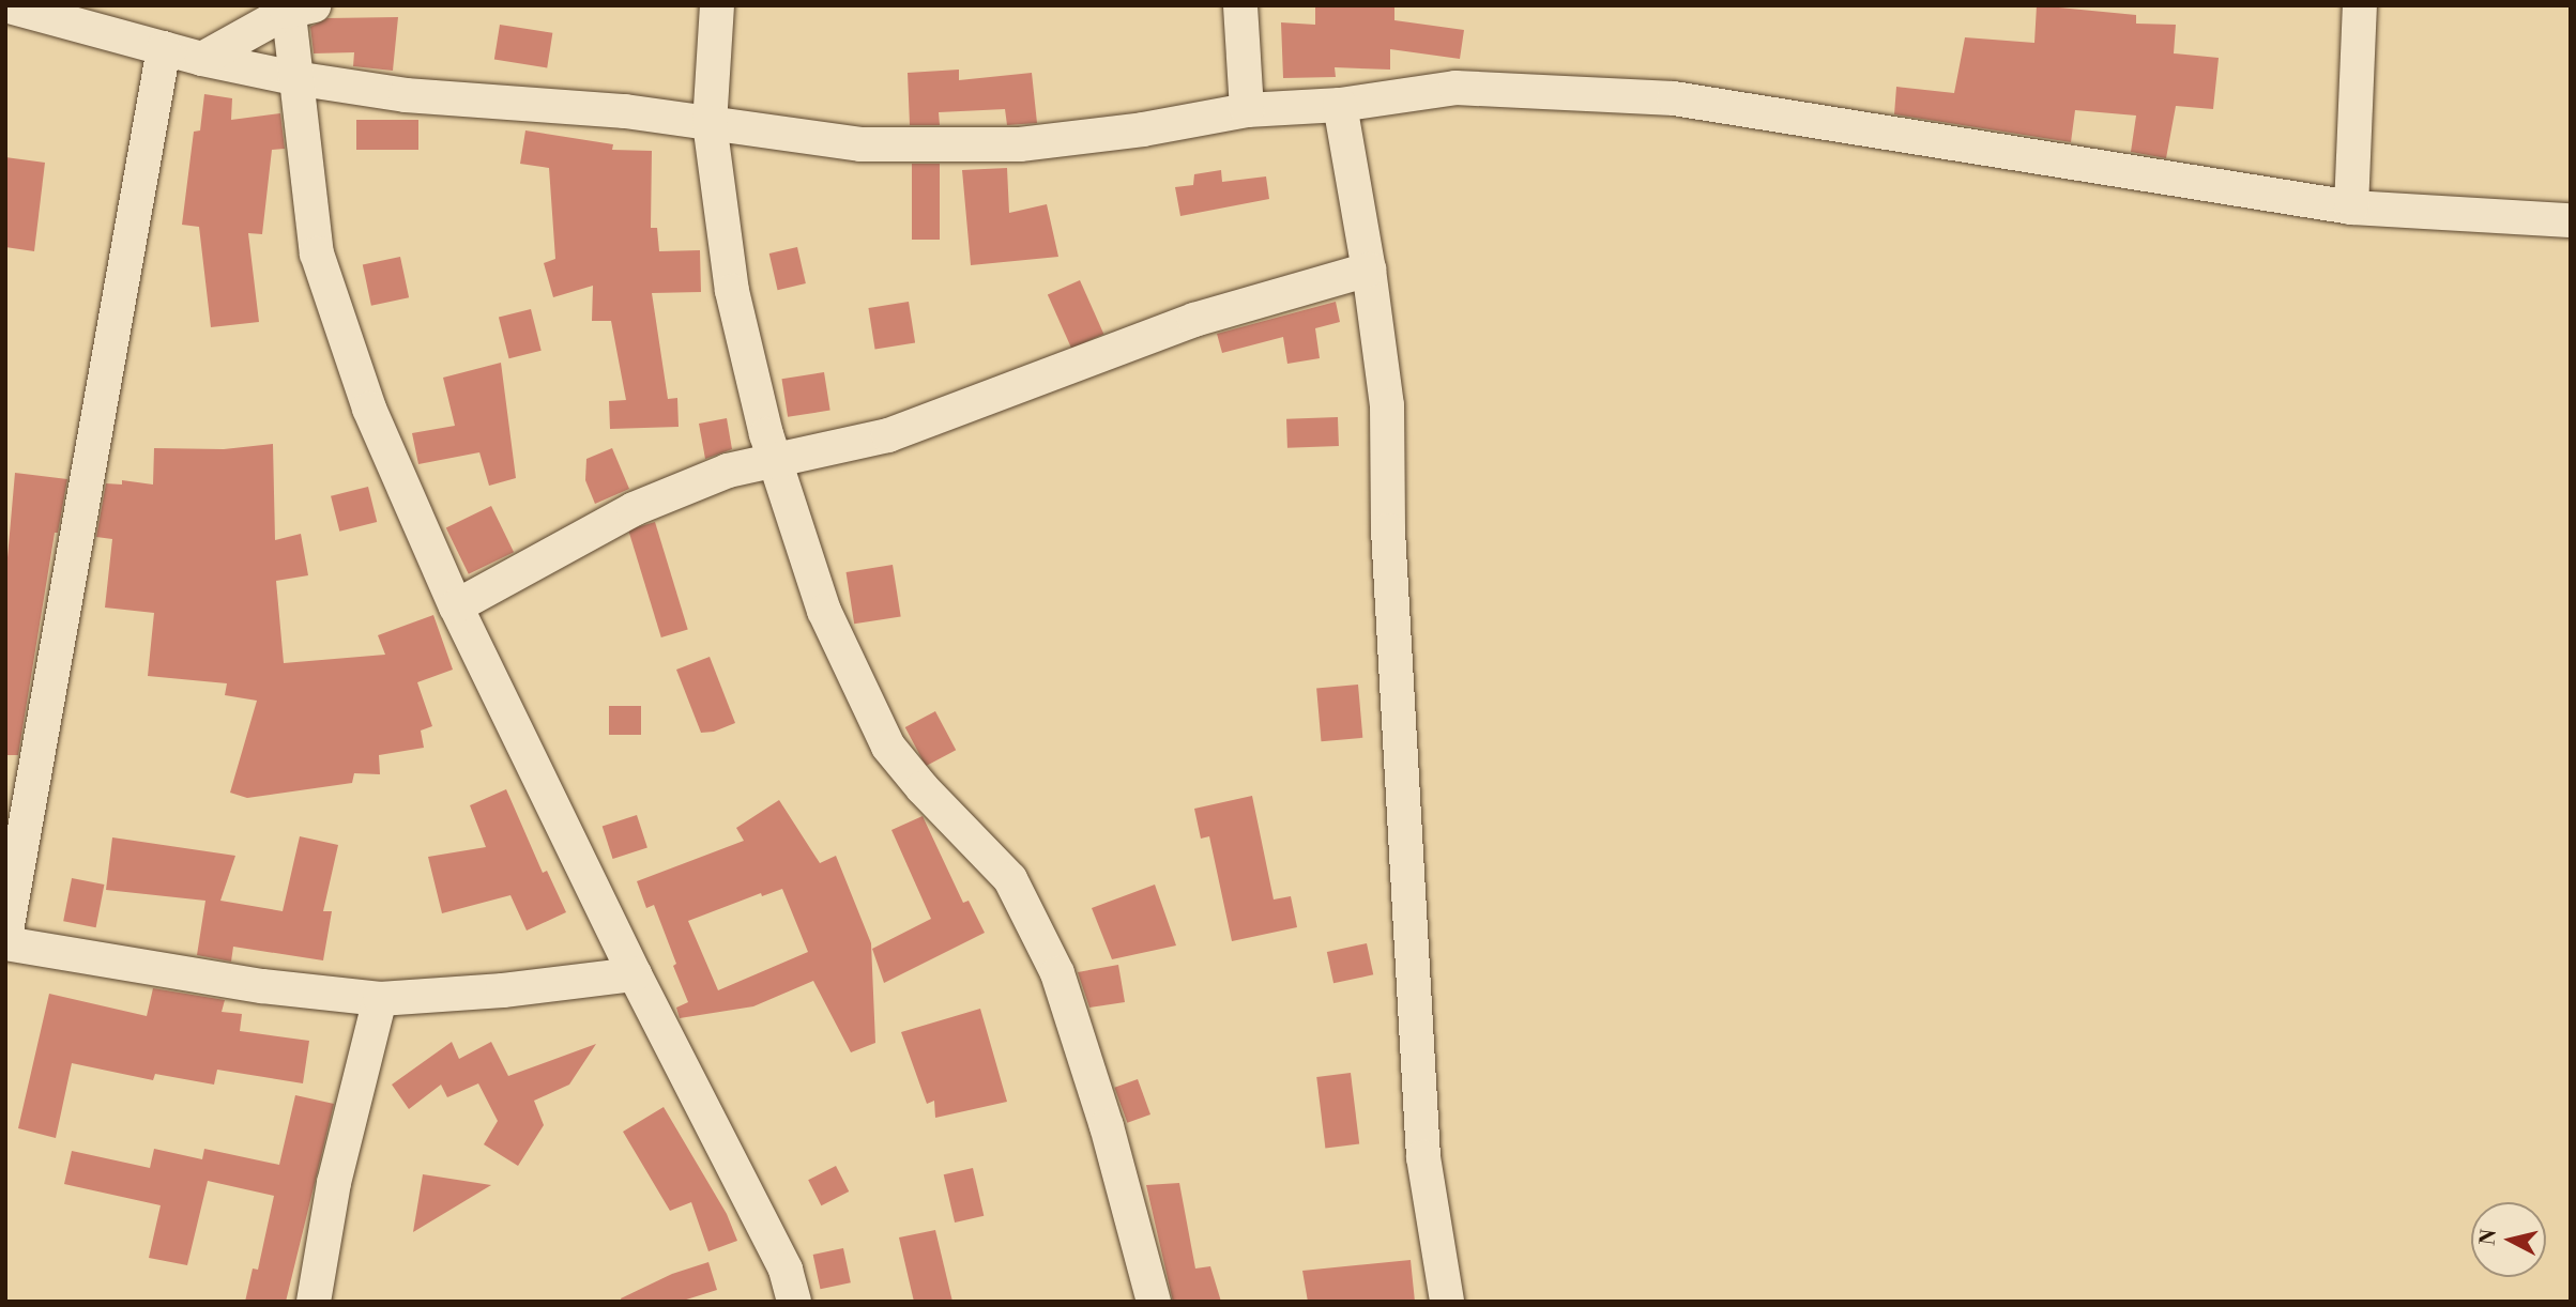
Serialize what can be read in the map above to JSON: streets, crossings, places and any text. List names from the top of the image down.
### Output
{
  "north": "left"
}
